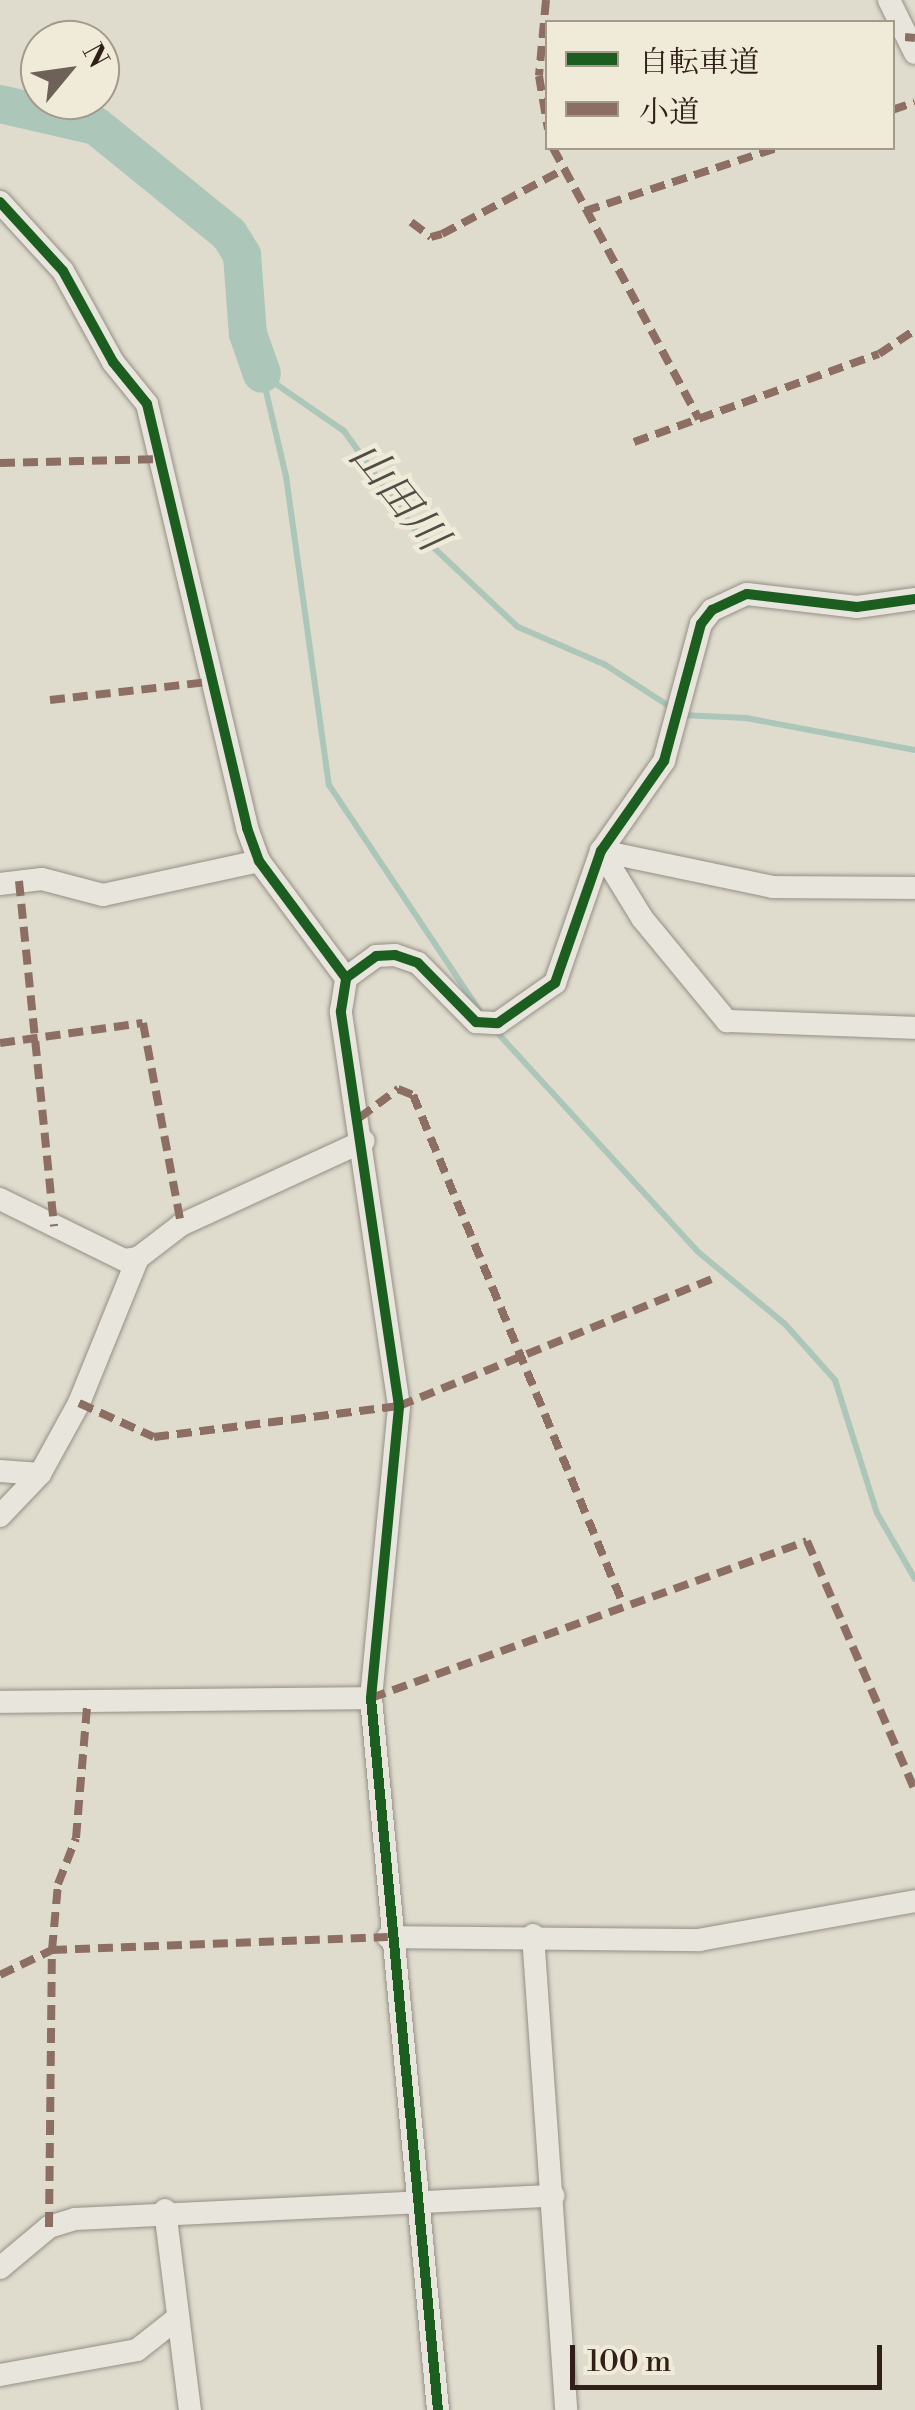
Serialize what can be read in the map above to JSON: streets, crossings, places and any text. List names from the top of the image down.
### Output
{
  "water": ["山田川"],
  "legend": ["自転車道", "小道"],
  "scale_bar": "100 m",
  "north": "top right"
}
